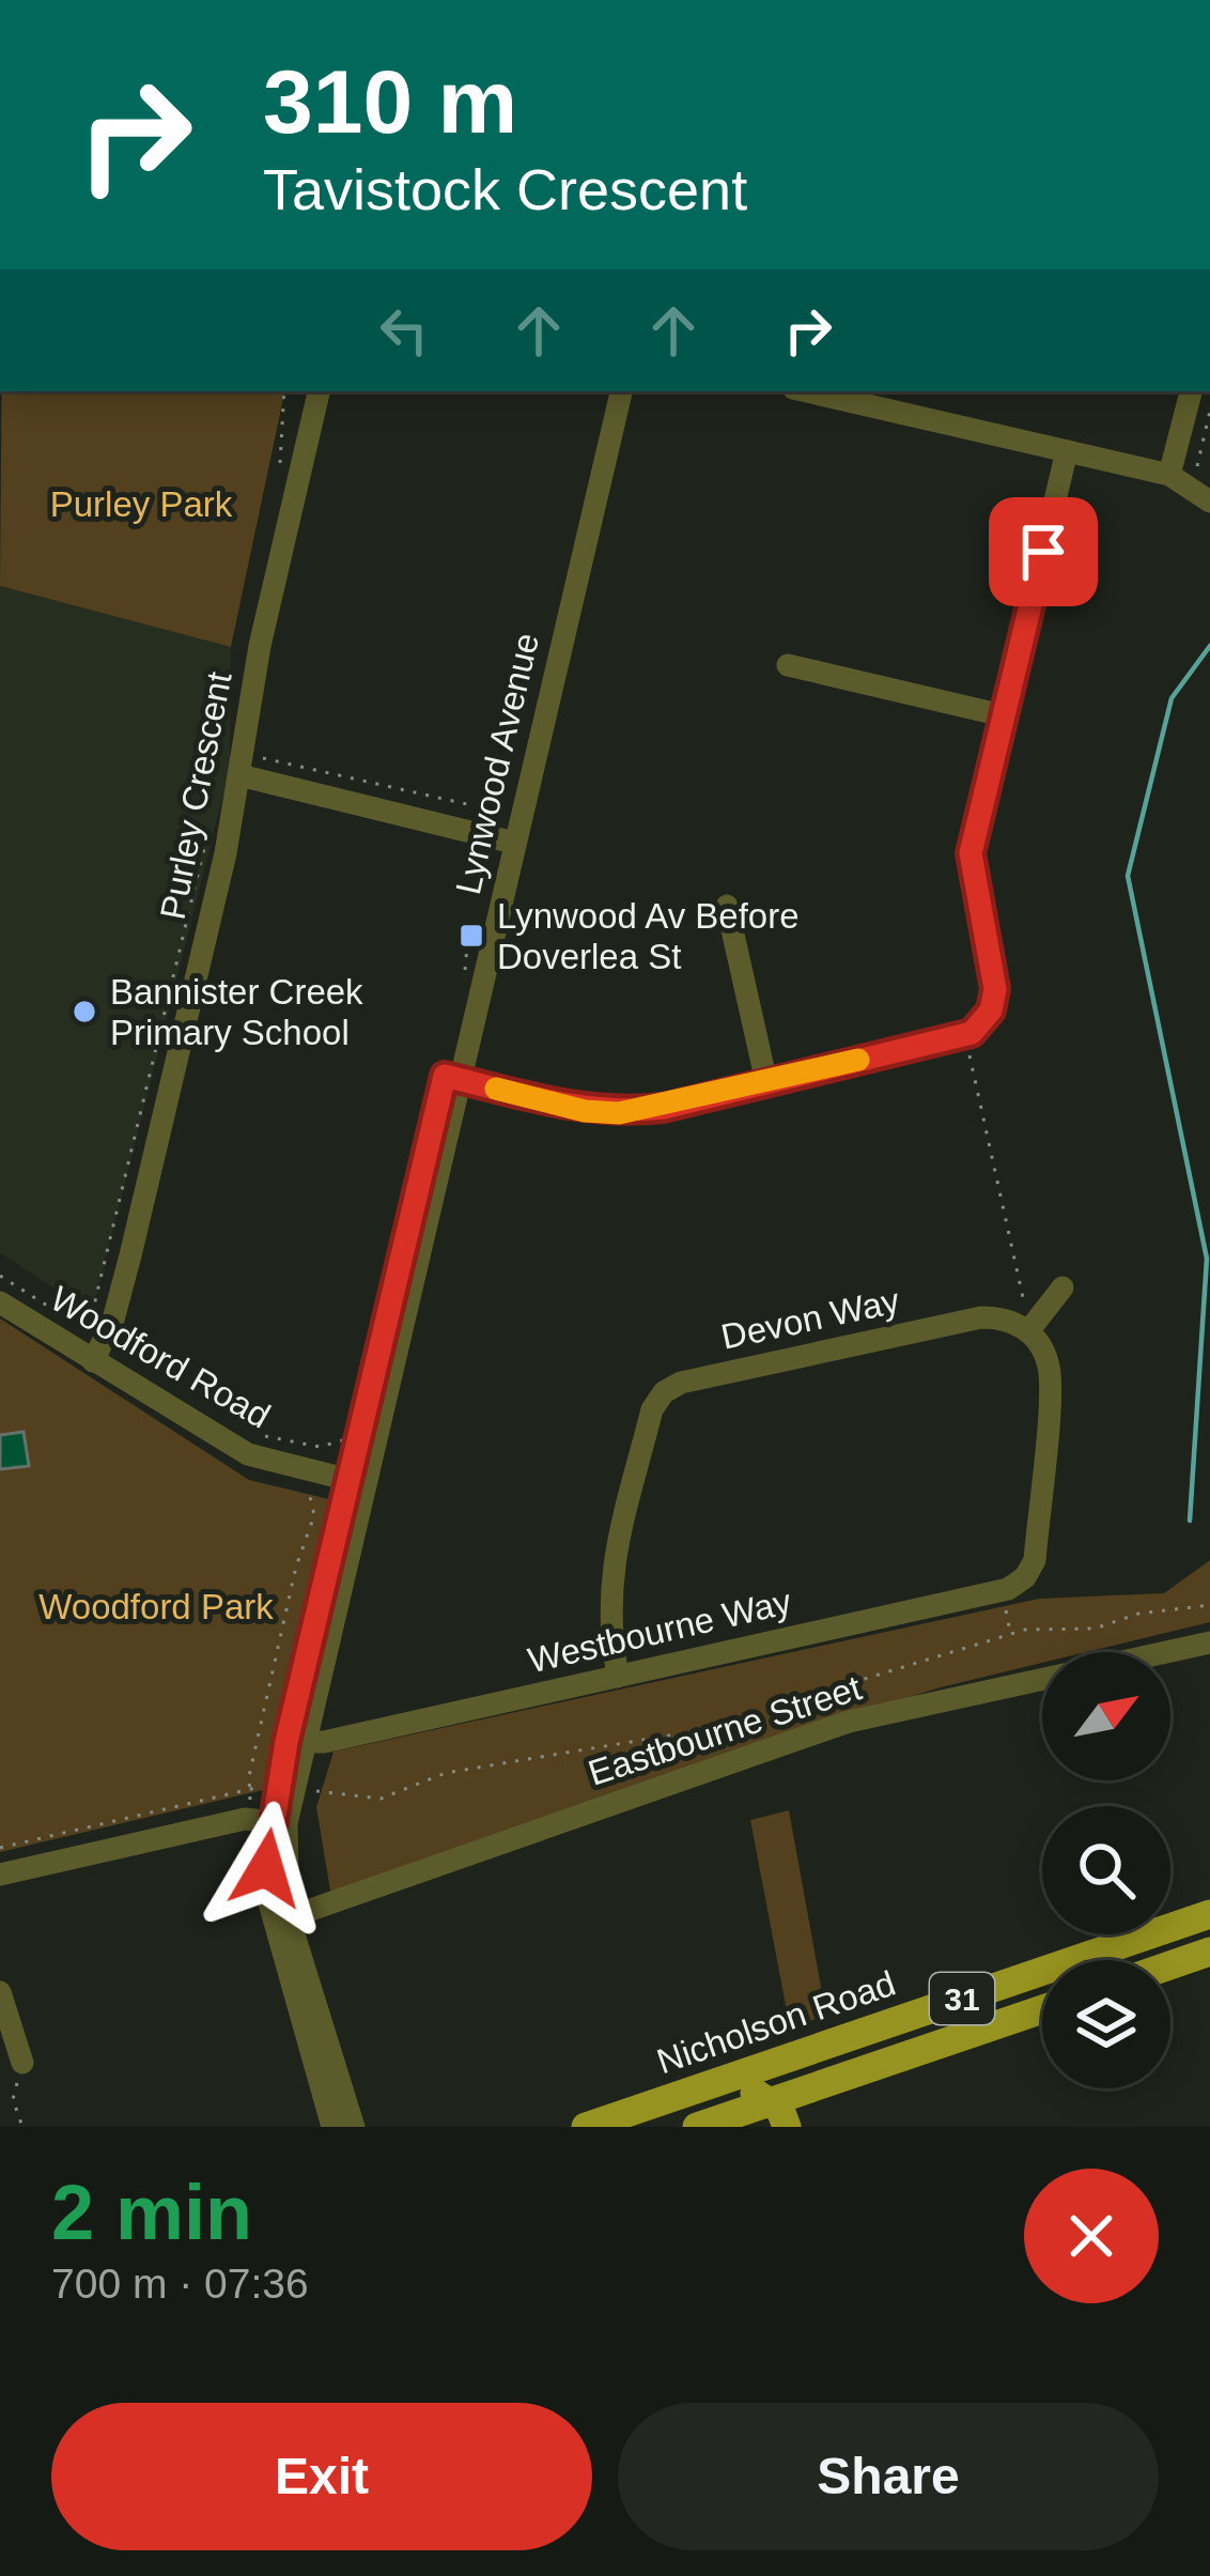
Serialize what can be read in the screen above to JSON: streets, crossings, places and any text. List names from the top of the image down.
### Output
{
  "streets": {
    "main road": ["31", "Nicholson Road"],
    "street": [
      "Lynwood Avenue",
      "Purley Crescent",
      "Devon Way",
      "Woodford Road",
      "Westbourne Way",
      "Eastbourne Street"
    ]
  },
  "crossings": [
    ["Lynwood Avenue", "Woodford Road"],
    ["Lynwood Avenue", "Westbourne Way"],
    ["Lynwood Avenue", "Eastbourne Street"],
    ["Purley Crescent", "Woodford Road"],
    ["Devon Way", "Westbourne Way"]
  ],
  "parks": ["Purley Park", "Woodford Park"],
  "places": {
    "transit": ["Lynwood Av Before Doverlea St"],
    "other": ["Bannister Creek Primary School"]
  },
  "north": "top right",
  "page": {
    "turn": ["310 m", "Tavistock Crescent"],
    "heading": ["2 min", "700 m · 07:36"],
    "buttons": ["Exit", "Share"]
  }
}
